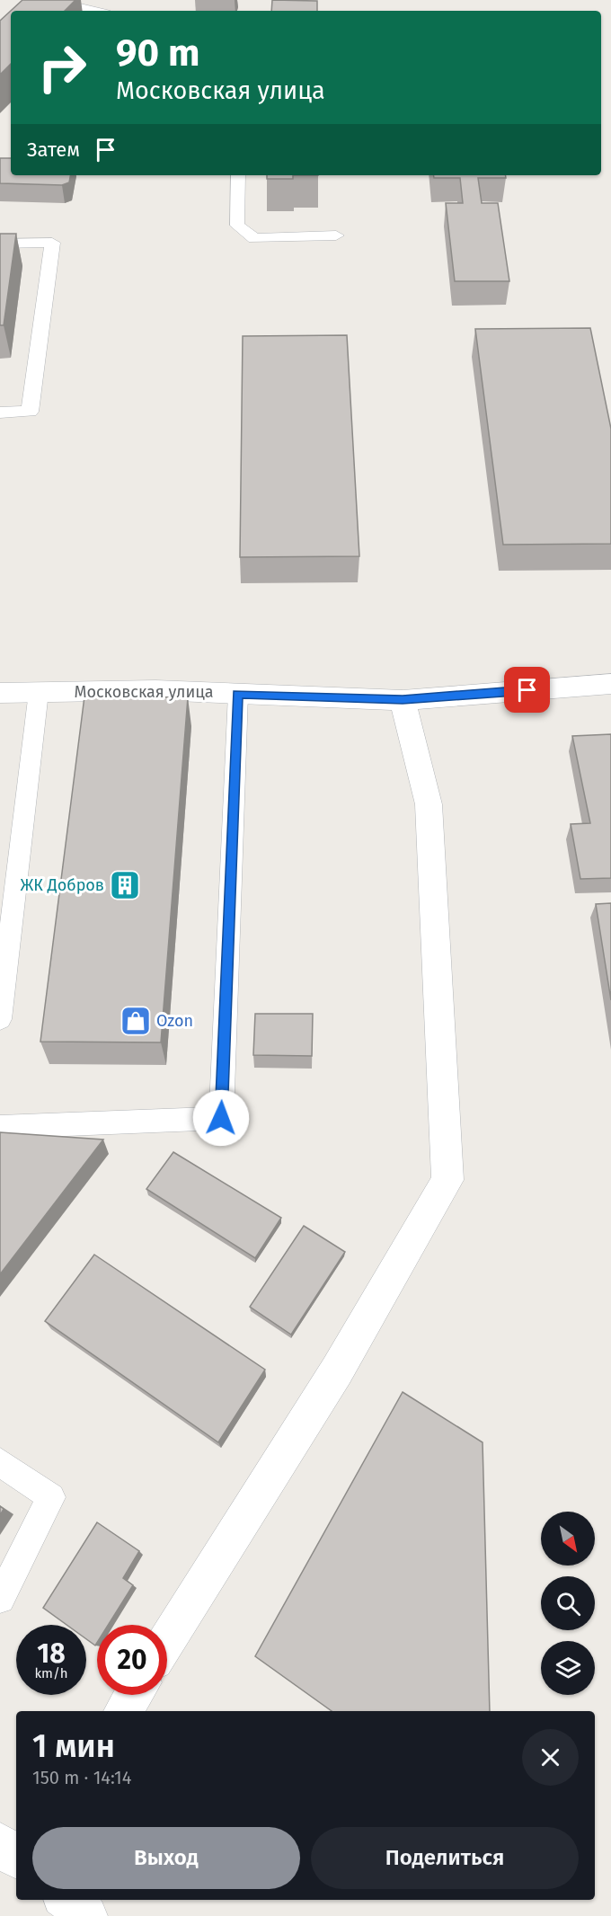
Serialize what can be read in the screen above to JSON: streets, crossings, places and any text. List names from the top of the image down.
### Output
{
  "streets": {
    "street": ["Московская улица"]
  },
  "places": {
    "building": ["ЖК Добров"],
    "shop": ["Ozon"]
  },
  "north": "bottom right",
  "page": {
    "turn": ["90 m", "Московская улица"],
    "then": "Затем",
    "speed": "18 km/h",
    "limit": "20",
    "heading": ["1 мин", "150 m · 14:14"],
    "buttons": ["Выход", "Поделиться"]
  }
}
